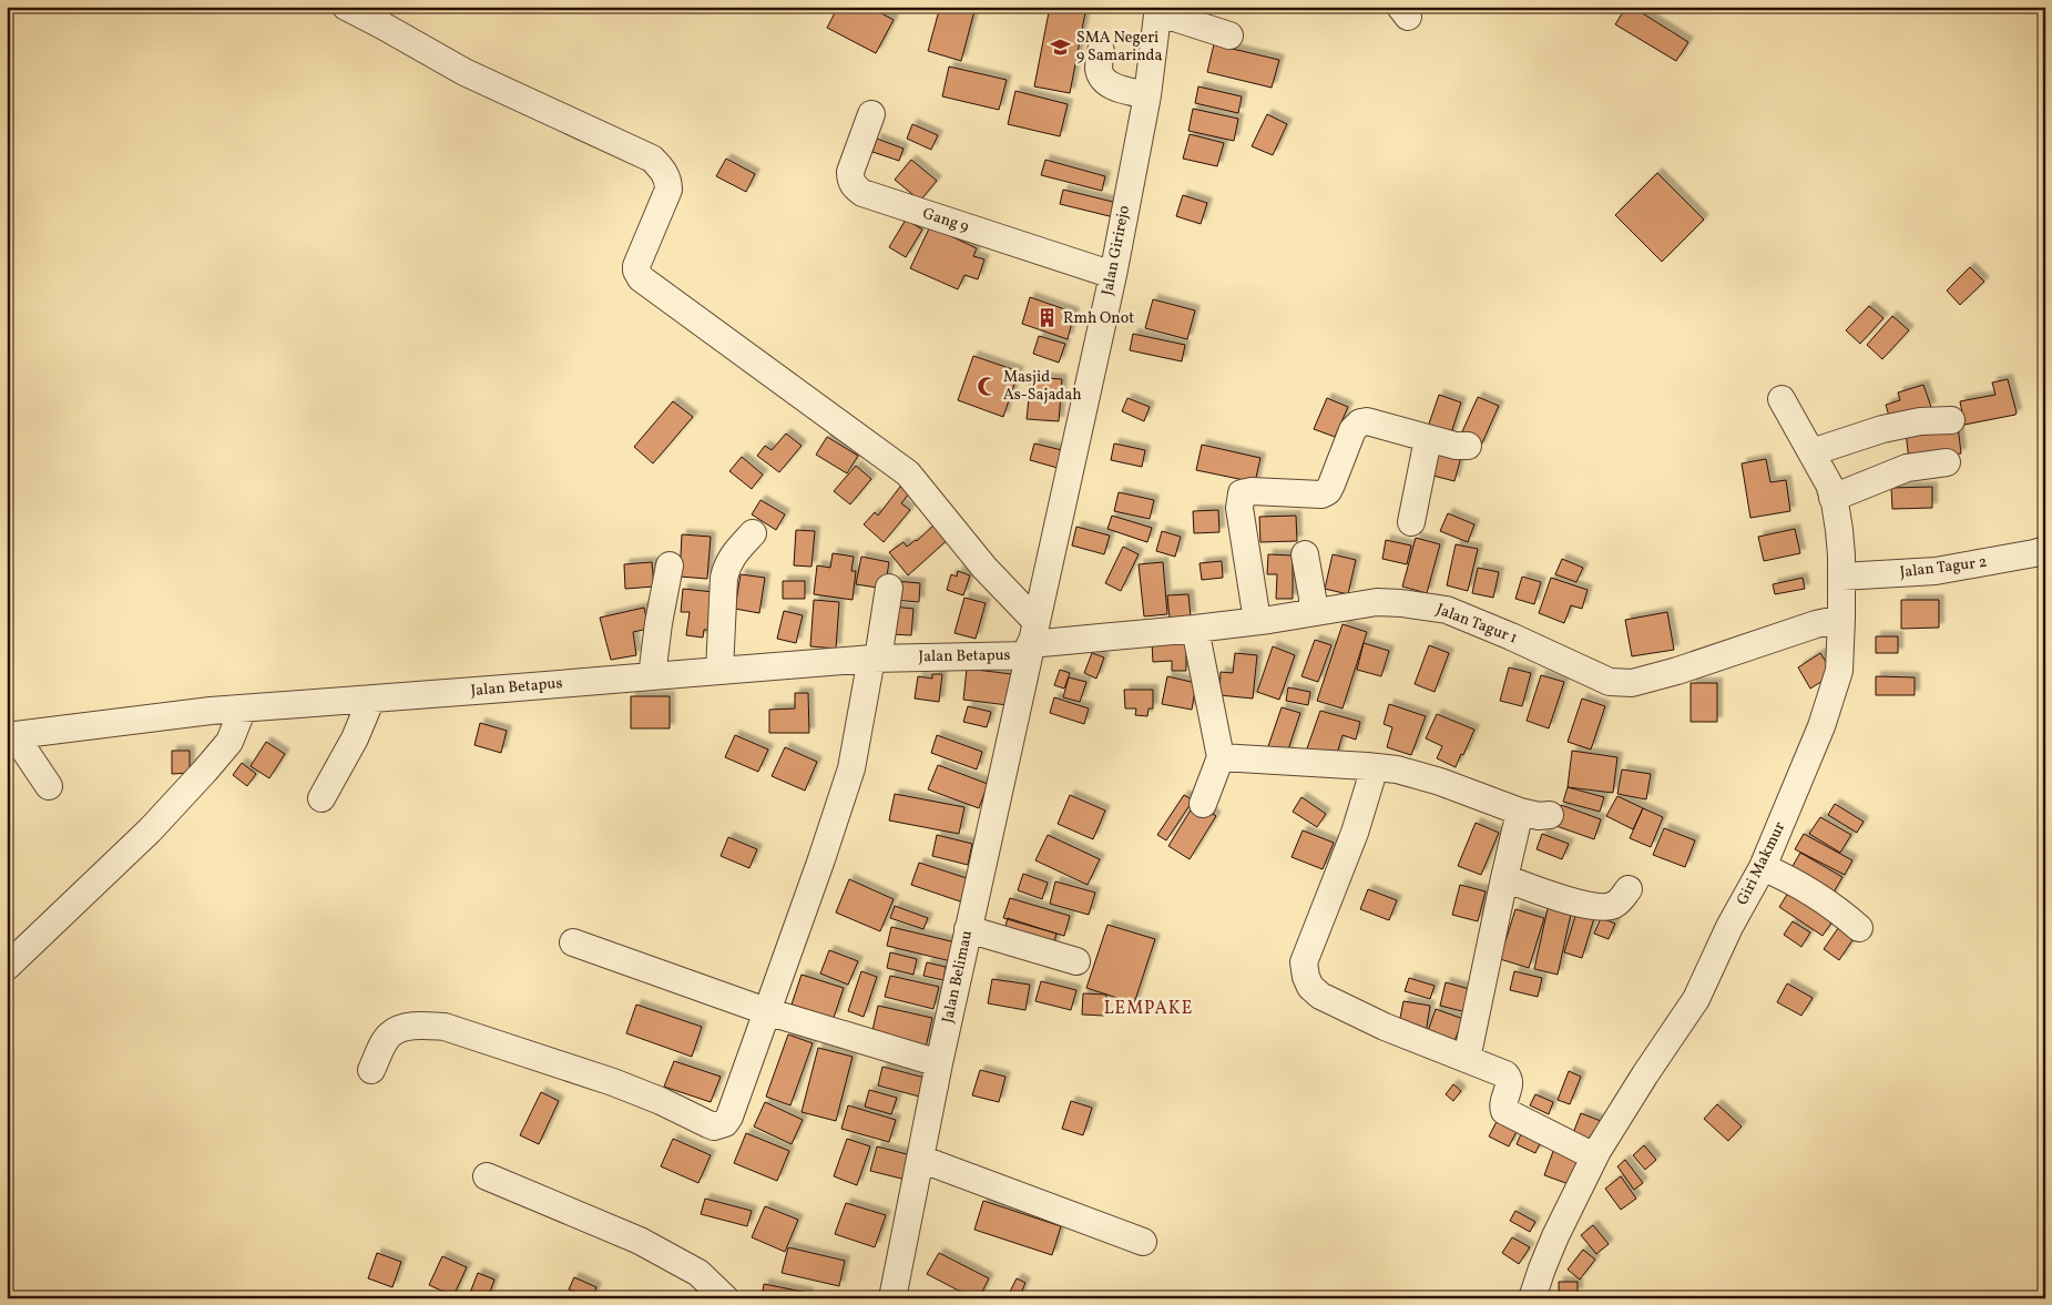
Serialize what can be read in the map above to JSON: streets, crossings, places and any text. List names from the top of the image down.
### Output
{
  "streets": {
    "street": [
      "Gang 9",
      "Jalan Girirejo",
      "Jalan Tagur 2",
      "Jalan Tagur 1",
      "Jalan Betapus",
      "Giri Makmur",
      "Jalan Belimau"
    ]
  },
  "crossings": [
    ["Gang 9", "Jalan Girirejo"],
    ["Jalan Girirejo", "Jalan Tagur 1"],
    ["Jalan Girirejo", "Jalan Betapus"],
    ["Jalan Girirejo", "Jalan Belimau"],
    ["Jalan Tagur 2", "Giri Makmur"],
    ["Jalan Tagur 1", "Jalan Betapus"],
    ["Jalan Tagur 1", "Giri Makmur"],
    ["Jalan Tagur 1", "Jalan Belimau"],
    ["Jalan Betapus", "Jalan Belimau"]
  ],
  "districts": ["LEMPAKE"],
  "places": {
    "school or university": ["SMA Negeri 9 Samarinda"],
    "building": ["Rmh Onot"],
    "mosque": ["Masjid As-Sajadah"]
  }
}
